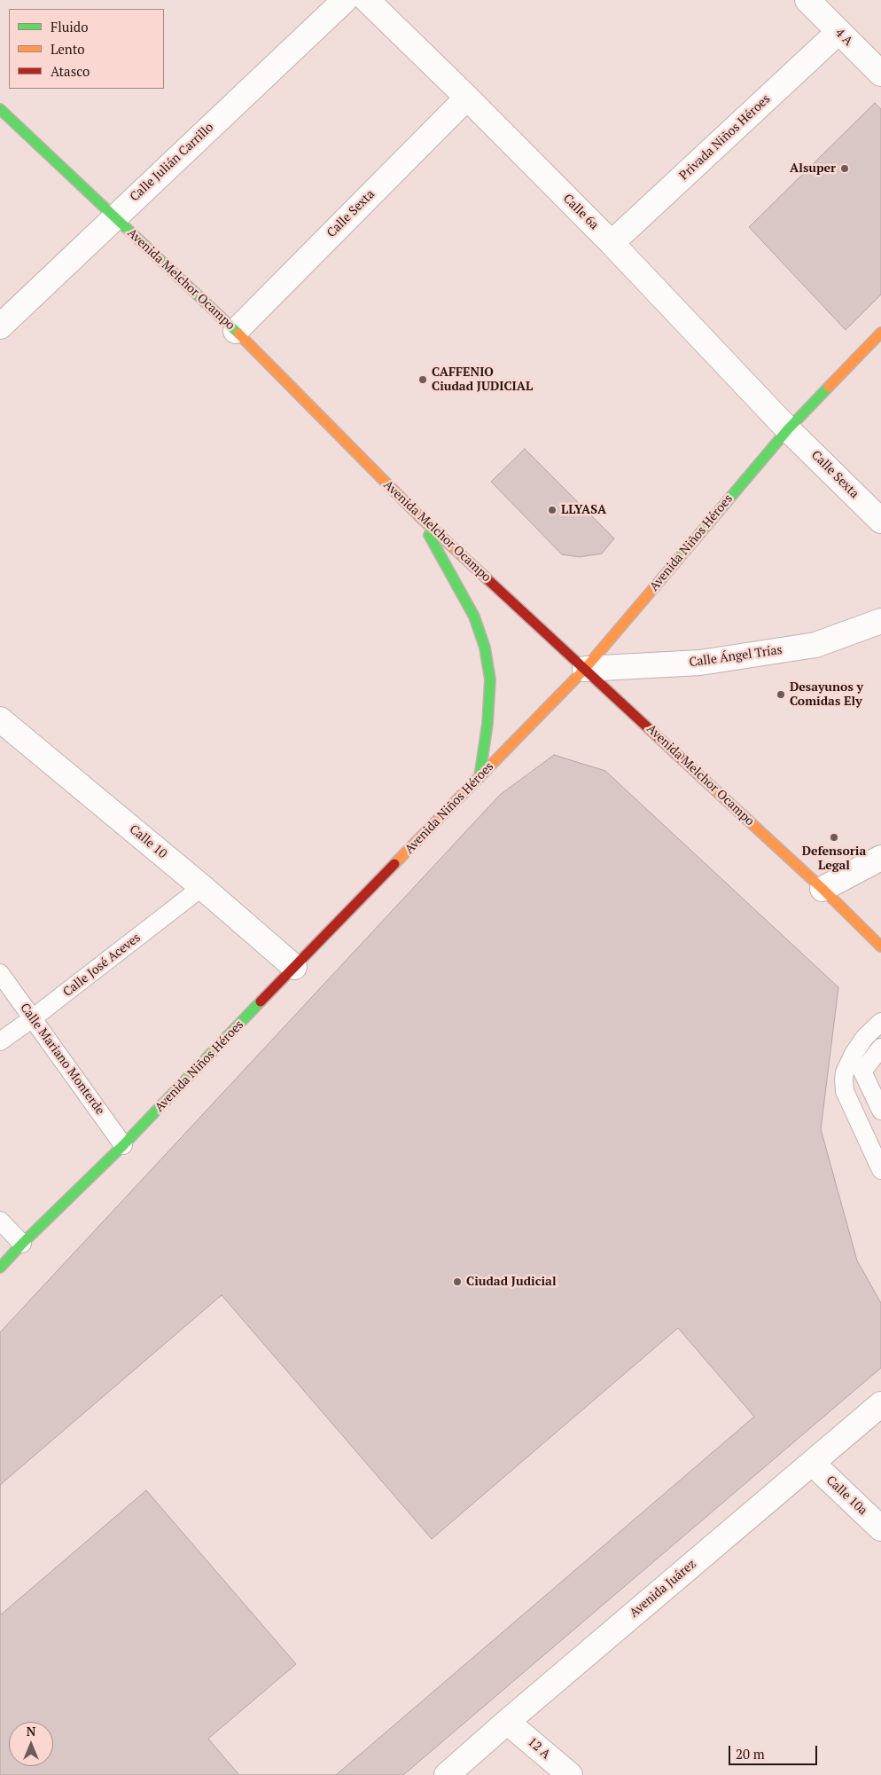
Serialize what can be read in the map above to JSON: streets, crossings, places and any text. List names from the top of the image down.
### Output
{
  "streets": {
    "main road": ["Avenida Melchor Ocampo", "Avenida Niños Héroes"],
    "street": [
      "4 A",
      "Privada Niños Héroes",
      "Calle Julián Carrillo",
      "Calle 6a",
      "Calle Sexta",
      "Calle Ángel Trías",
      "Calle 10",
      "Calle 10a",
      "Avenida Juárez",
      "12 A"
    ],
    "lane": ["Calle José Aceves", "Calle Mariano Monterde"]
  },
  "crossings": [
    ["4 A", "Privada Niños Héroes"],
    ["Privada Niños Héroes", "Calle 6a"],
    ["Calle Julián Carrillo", "Avenida Melchor Ocampo"],
    ["Calle 6a", "Calle Sexta"],
    ["Calle 6a", "Avenida Niños Héroes"],
    ["Calle Sexta", "Avenida Melchor Ocampo"],
    ["Calle Sexta", "Avenida Niños Héroes"],
    ["Avenida Melchor Ocampo", "Avenida Niños Héroes"],
    ["Avenida Melchor Ocampo", "Calle Ángel Trías"],
    ["Avenida Niños Héroes", "Calle Ángel Trías"],
    ["Avenida Niños Héroes", "Calle 10"],
    ["Avenida Niños Héroes", "Calle Mariano Monterde"],
    ["Calle 10", "Calle José Aceves"],
    ["Calle José Aceves", "Calle Mariano Monterde"],
    ["Calle 10a", "Avenida Juárez"],
    ["Avenida Juárez", "12 A"]
  ],
  "places": [
    "Alsuper",
    "CAFFENIO Ciudad JUDICIAL",
    "LLYASA",
    "Desayunos y Comidas Ely",
    "Defensoria Legal",
    "Ciudad Judicial"
  ],
  "legend": ["Fluido", "Lento", "Atasco"],
  "scale_bar": "20 m",
  "north": "top"
}
